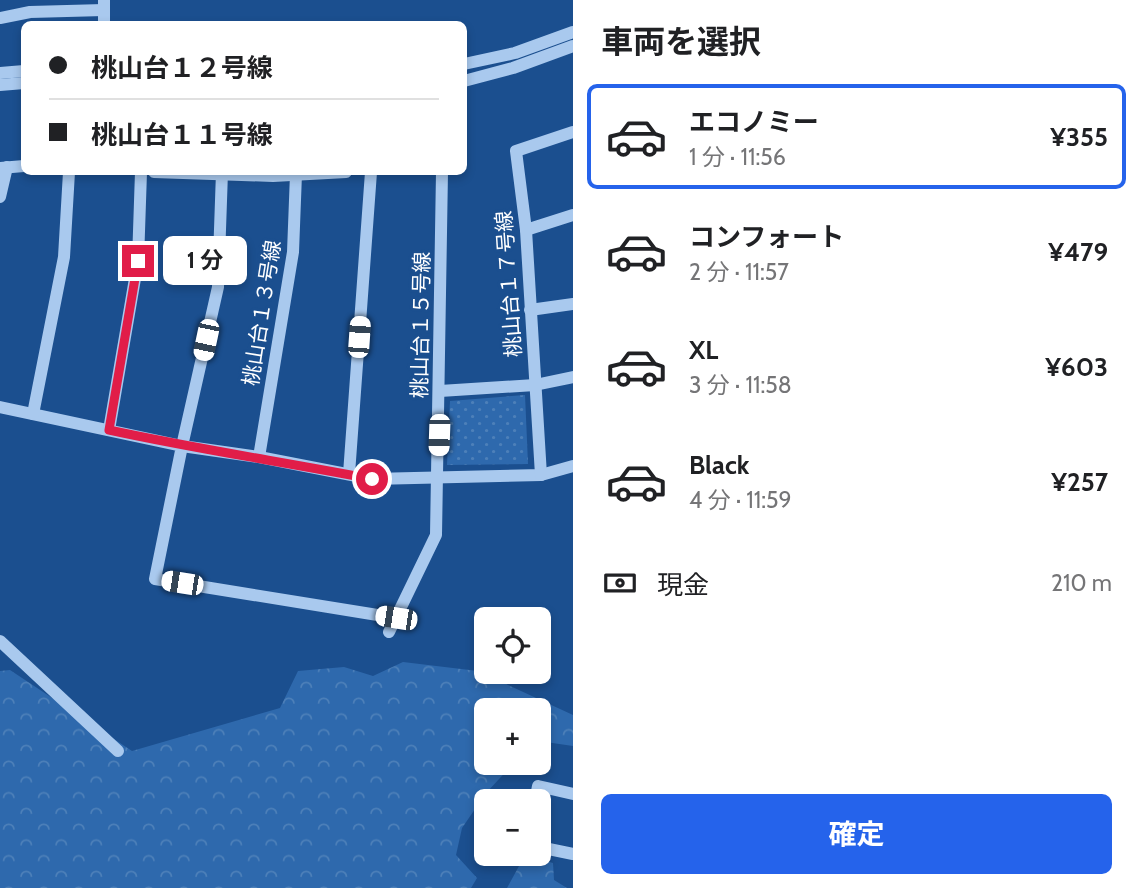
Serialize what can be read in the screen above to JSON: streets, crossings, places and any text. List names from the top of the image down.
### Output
{
  "streets": {
    "street": ["桃山台１７号線", "桃山台１３号線", "桃山台１５号線"]
  },
  "page": {
    "heading": "車両を選択",
    "banner": ["桃山台１２号線", "桃山台１１号線"],
    "list": [
      {
        "name": "エコノミー",
        "note": "1 分 · 11:56",
        "value": "¥355"
      },
      {
        "name": "コンフォート",
        "note": "2 分 · 11:57",
        "value": "¥479"
      },
      {
        "name": "XL",
        "note": "3 分 · 11:58",
        "value": "¥603"
      },
      {
        "name": "Black",
        "note": "4 分 · 11:59",
        "value": "¥257"
      }
    ],
    "bubble": "1 分",
    "pay": ["現金", "210 m"],
    "map_buttons": ["+", "−"],
    "buttons": "確定"
  }
}
